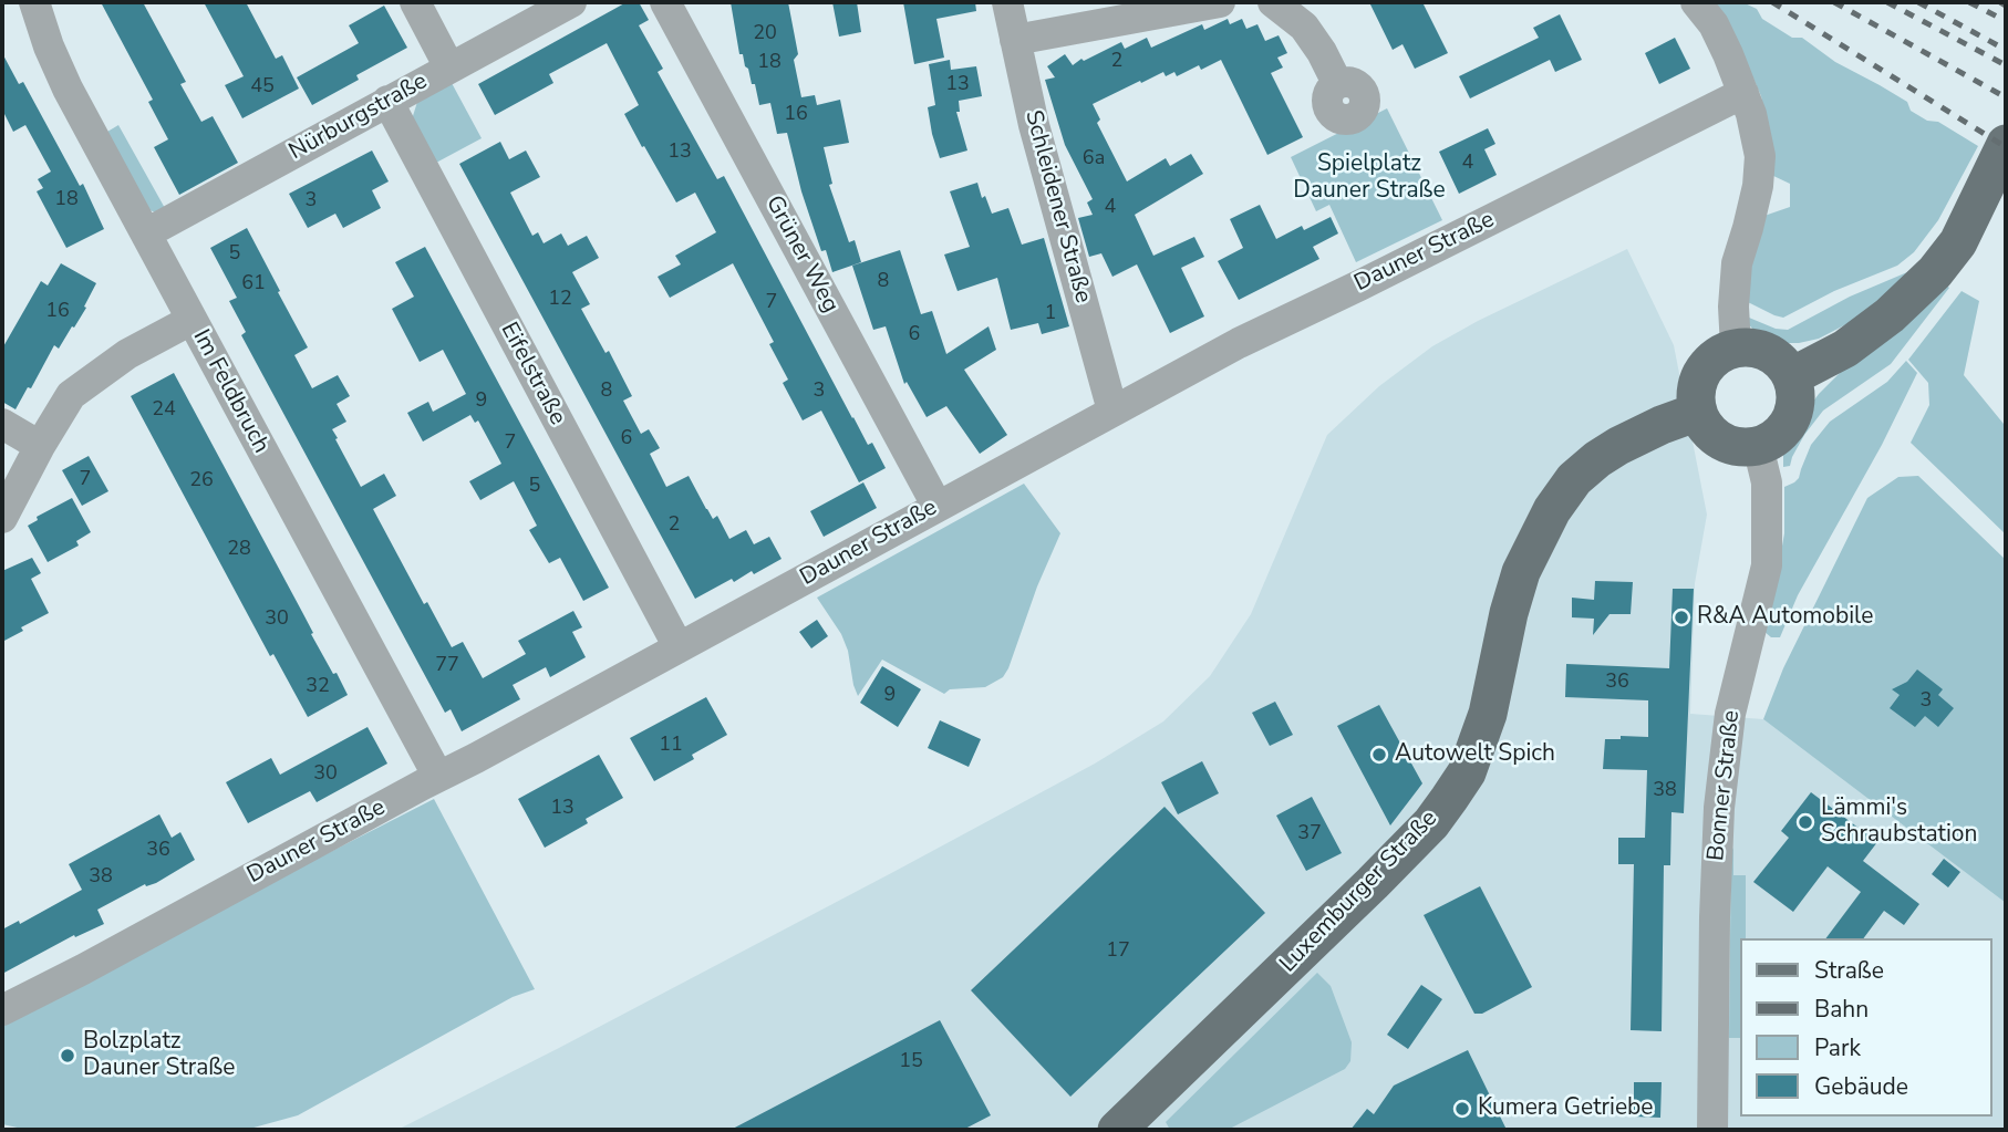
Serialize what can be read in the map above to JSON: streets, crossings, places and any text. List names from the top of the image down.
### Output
{
  "streets": {
    "main road": ["Luxemburger Straße"],
    "street": [
      "Nürburgstraße",
      "Schleidener Straße",
      "Dauner Straße",
      "Grüner Weg",
      "Eifelstraße",
      "Im Feldbruch",
      "Bonner Straße"
    ]
  },
  "crossings": [
    ["Nürburgstraße", "Eifelstraße"],
    ["Nürburgstraße", "Im Feldbruch"],
    ["Schleidener Straße", "Dauner Straße"],
    ["Dauner Straße", "Grüner Weg"],
    ["Dauner Straße", "Eifelstraße"],
    ["Dauner Straße", "Im Feldbruch"],
    ["Bonner Straße", "Luxemburger Straße"]
  ],
  "parks": ["Spielplatz Dauner Straße"],
  "places": [
    "R&A Automobile",
    "Autowelt Spich",
    "Lämmi's Schraubstation",
    "Bolzplatz Dauner Straße",
    "Kumera Getriebe"
  ],
  "house_numbers": [
    "20",
    "2",
    "18",
    "13",
    "45",
    "16",
    "13",
    "6a",
    "4",
    "18",
    "3",
    "4",
    "5",
    "8",
    "61",
    "12",
    "7",
    "16",
    "1",
    "6",
    "8",
    "3",
    "9",
    "24",
    "6",
    "7",
    "7",
    "26",
    "5",
    "2",
    "28",
    "30",
    "77",
    "36",
    "32",
    "9",
    "3",
    "11",
    "30",
    "38",
    "13",
    "37",
    "36",
    "38",
    "17",
    "15"
  ],
  "legend": [
    "Straße",
    "Bahn",
    "Park",
    "Gebäude"
  ]
}
